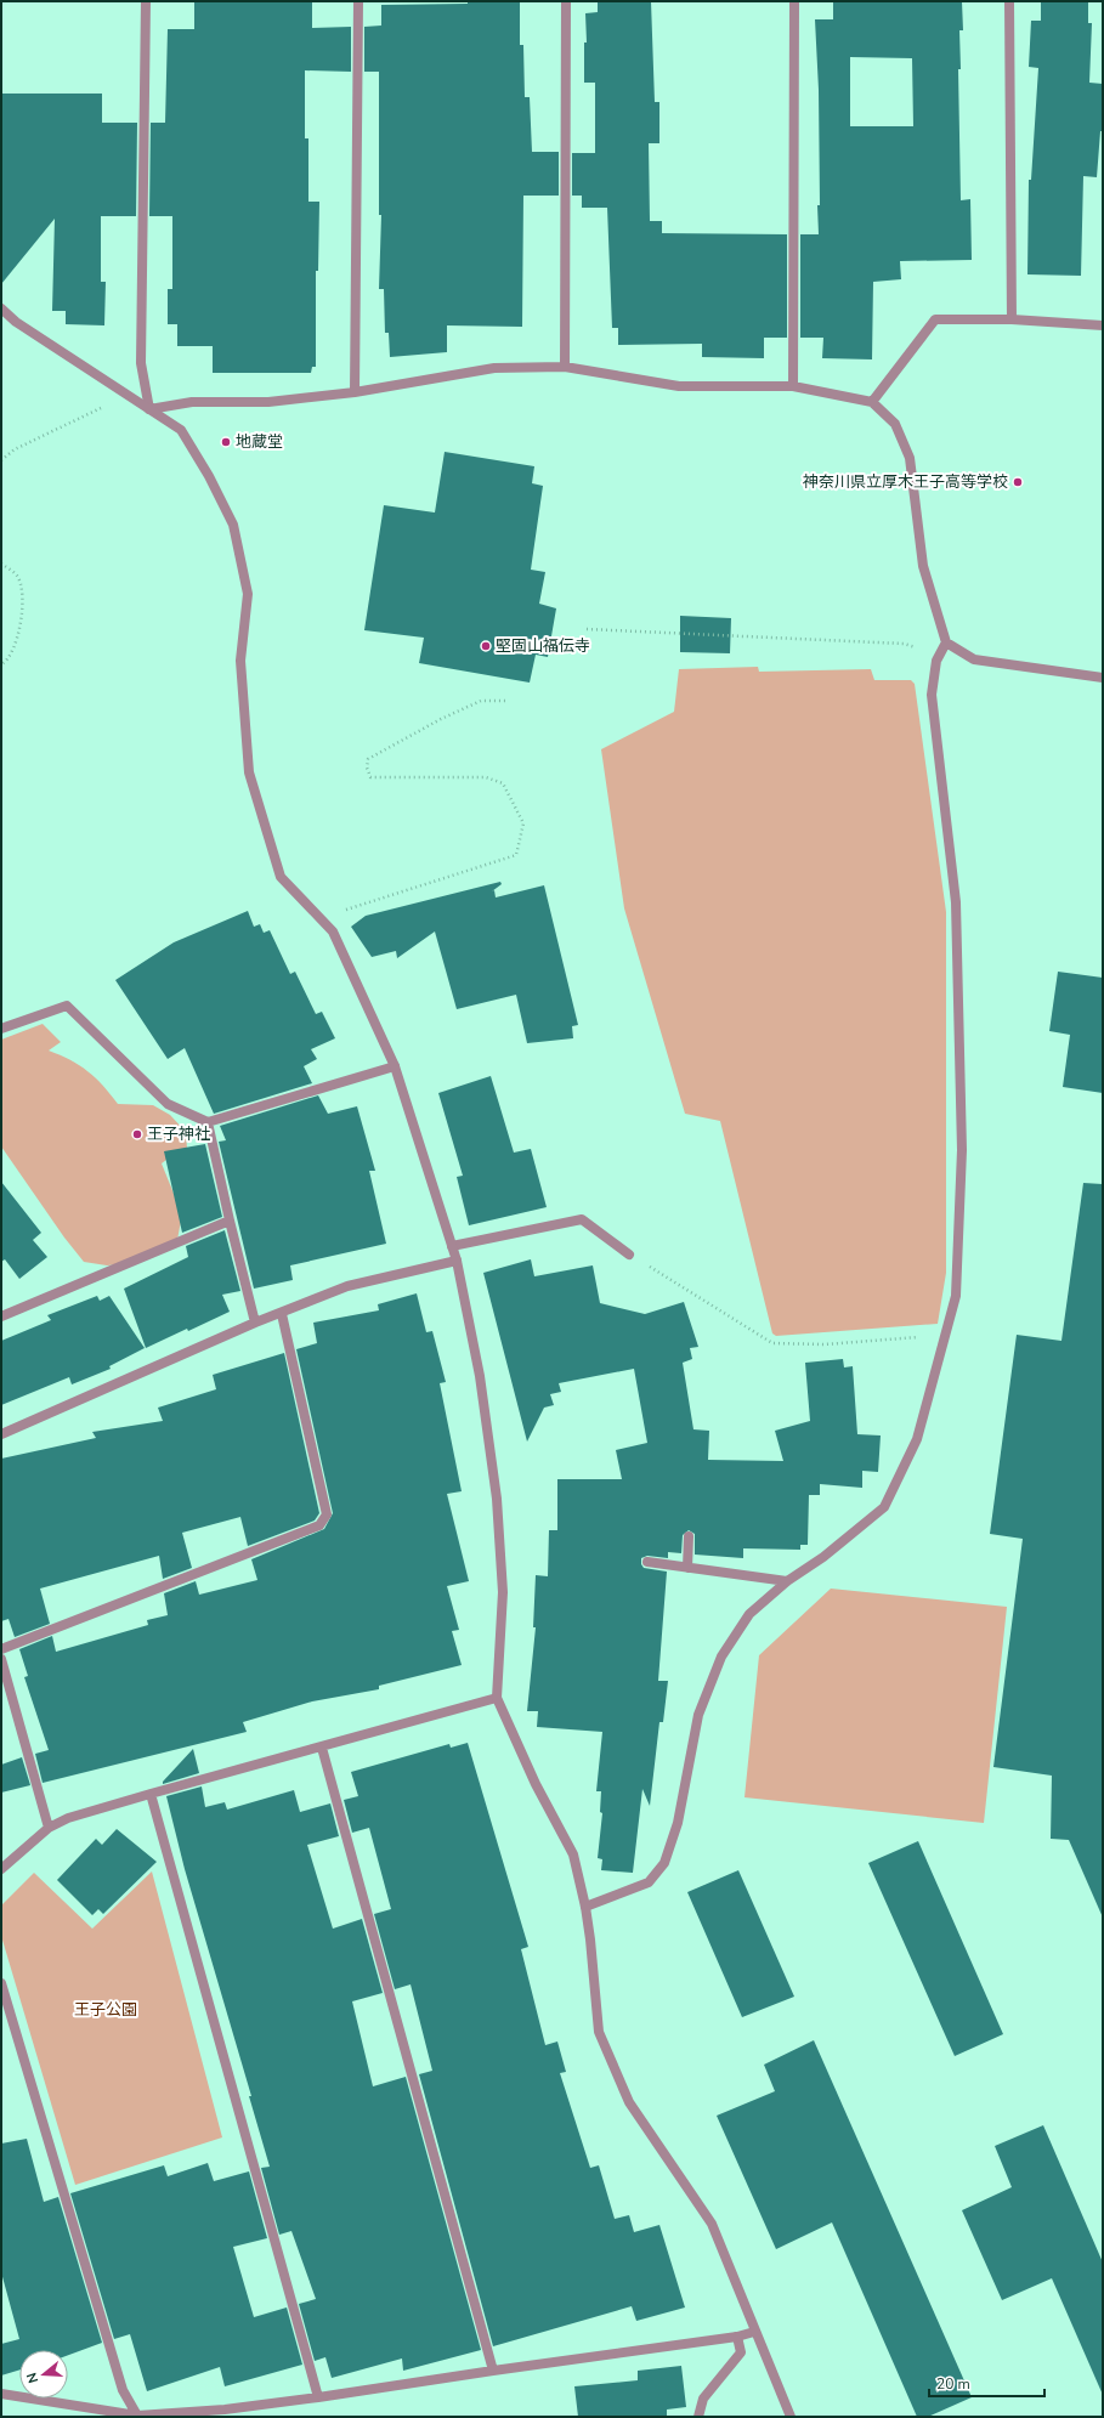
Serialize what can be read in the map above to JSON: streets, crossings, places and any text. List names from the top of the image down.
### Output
{
  "parks": ["王子公園"],
  "places": [
    "地蔵堂",
    "神奈川県立厚木王子高等学校",
    "堅固山福伝寺",
    "王子神社"
  ],
  "scale_bar": "20 m",
  "north": "left"
}
